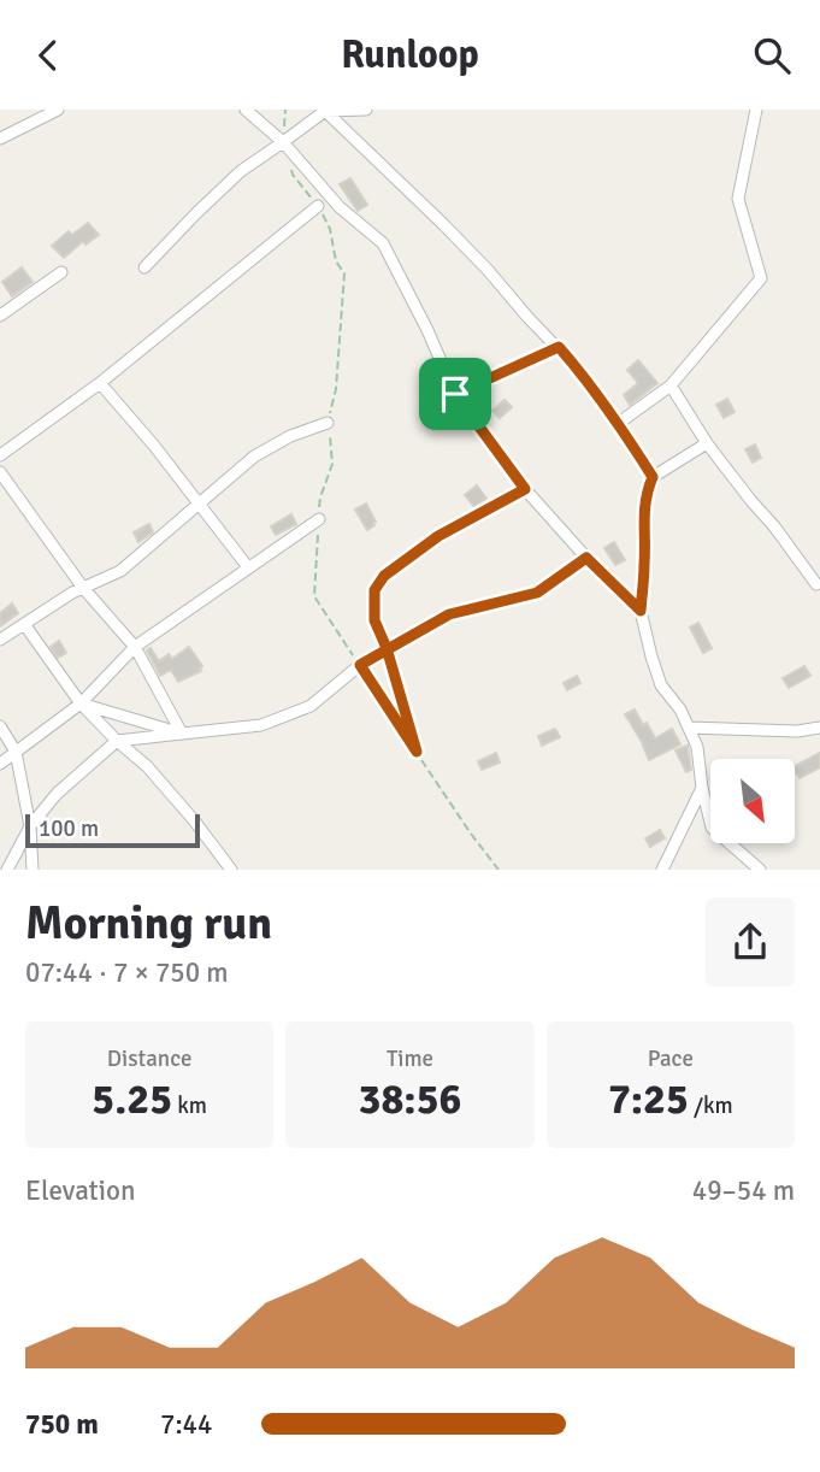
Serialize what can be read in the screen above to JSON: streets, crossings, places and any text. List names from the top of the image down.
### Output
{
  "scale_bar": "100 m",
  "north": "bottom right",
  "page": {
    "header": "Runloop",
    "scale": "100 m",
    "heading": ["Morning run", "07:44 · 7 × 750 m"],
    "stats": [
      ["Distance", "5.25 km"],
      ["Time", "38:56"],
      ["Pace", "7:25 /km"]
    ],
    "chart": ["Elevation", "49–54 m"],
    "list": [
      {
        "name": "750 m",
        "note": "7:44"
      }
    ]
  }
}
